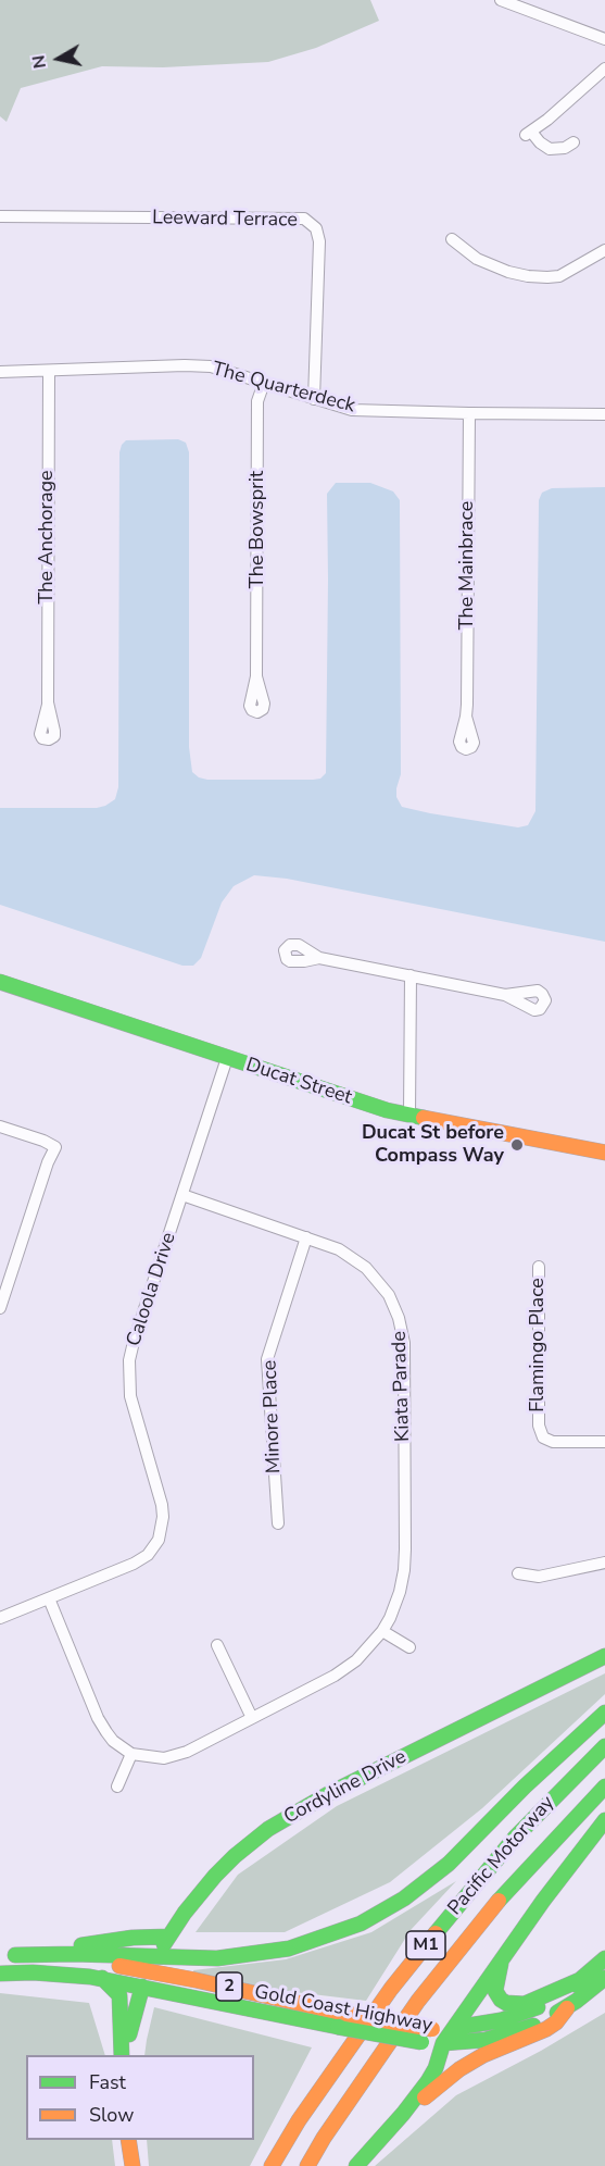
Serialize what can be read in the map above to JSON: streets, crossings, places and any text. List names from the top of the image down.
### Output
{
  "streets": {
    "main road": [
      "Ducat Street",
      "Cordyline Drive",
      "Pacific Motorway",
      "M1",
      "2",
      "Gold Coast Highway"
    ],
    "street": [
      "Leeward Terrace",
      "The Quarterdeck",
      "The Bowsprit",
      "The Anchorage",
      "The Mainbrace",
      "Caloola Drive",
      "Flamingo Place",
      "Kiata Parade",
      "Minore Place"
    ]
  },
  "crossings": [
    ["Leeward Terrace", "The Quarterdeck"],
    ["The Quarterdeck", "The Bowsprit"],
    ["The Quarterdeck", "The Anchorage"],
    ["The Quarterdeck", "The Mainbrace"],
    ["Ducat Street", "Caloola Drive"],
    ["Caloola Drive", "Kiata Parade"],
    ["Kiata Parade", "Minore Place"],
    ["Cordyline Drive", "Gold Coast Highway"]
  ],
  "places": ["Ducat St before Compass Way"],
  "legend": ["Fast", "Slow"],
  "north": "left"
}
